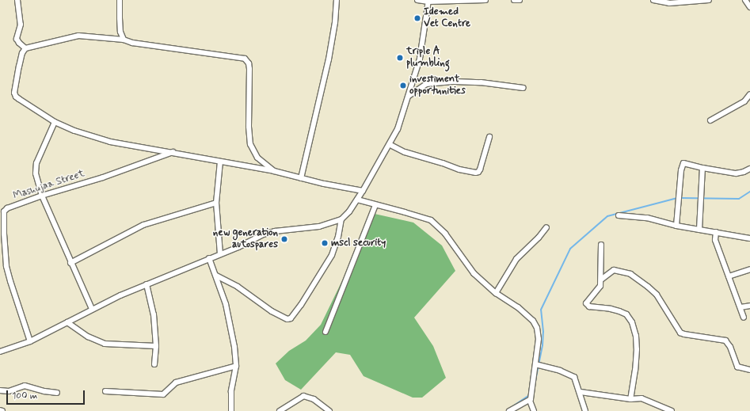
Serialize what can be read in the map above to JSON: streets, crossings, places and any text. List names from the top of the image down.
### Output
{
  "streets": {
    "street": ["Mashujaa Street"]
  },
  "places": [
    "Idemed Vet Centre",
    "triple A plumbling",
    "investiment opportunities",
    "new generation autospares",
    "mscl security"
  ],
  "scale_bar": "100 m"
}
